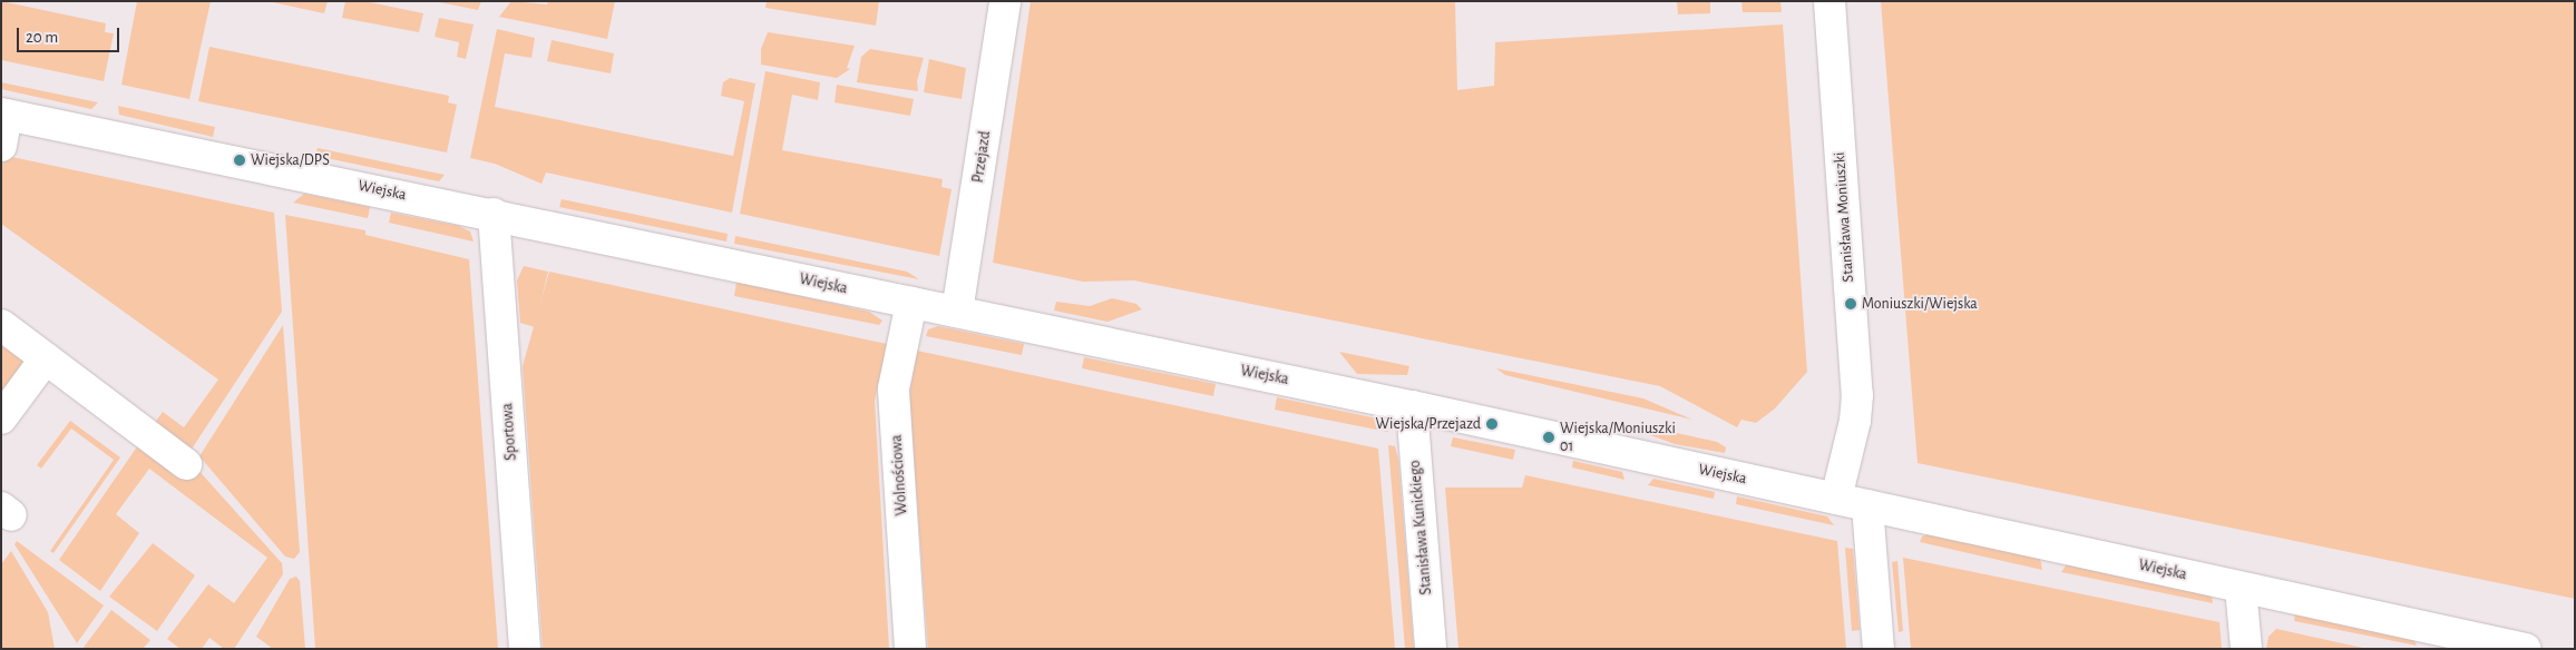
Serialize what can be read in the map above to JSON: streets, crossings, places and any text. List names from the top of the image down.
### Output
{
  "streets": {
    "street": [
      "Przejazd",
      "Wiejska",
      "Stanisława Moniuszki",
      "Sportowa",
      "Wolnościowa",
      "Stanisława Kunickiego"
    ]
  },
  "crossings": [
    ["Przejazd", "Wiejska"],
    ["Wiejska", "Stanisława Moniuszki"],
    ["Wiejska", "Sportowa"],
    ["Wiejska", "Wolnościowa"],
    ["Wiejska", "Stanisława Kunickiego"]
  ],
  "places": [
    "Wiejska/DPS",
    "Moniuszki/Wiejska",
    "Wiejska/Przejazd",
    "Wiejska/Moniuszki 01"
  ],
  "scale_bar": "20 m"
}
